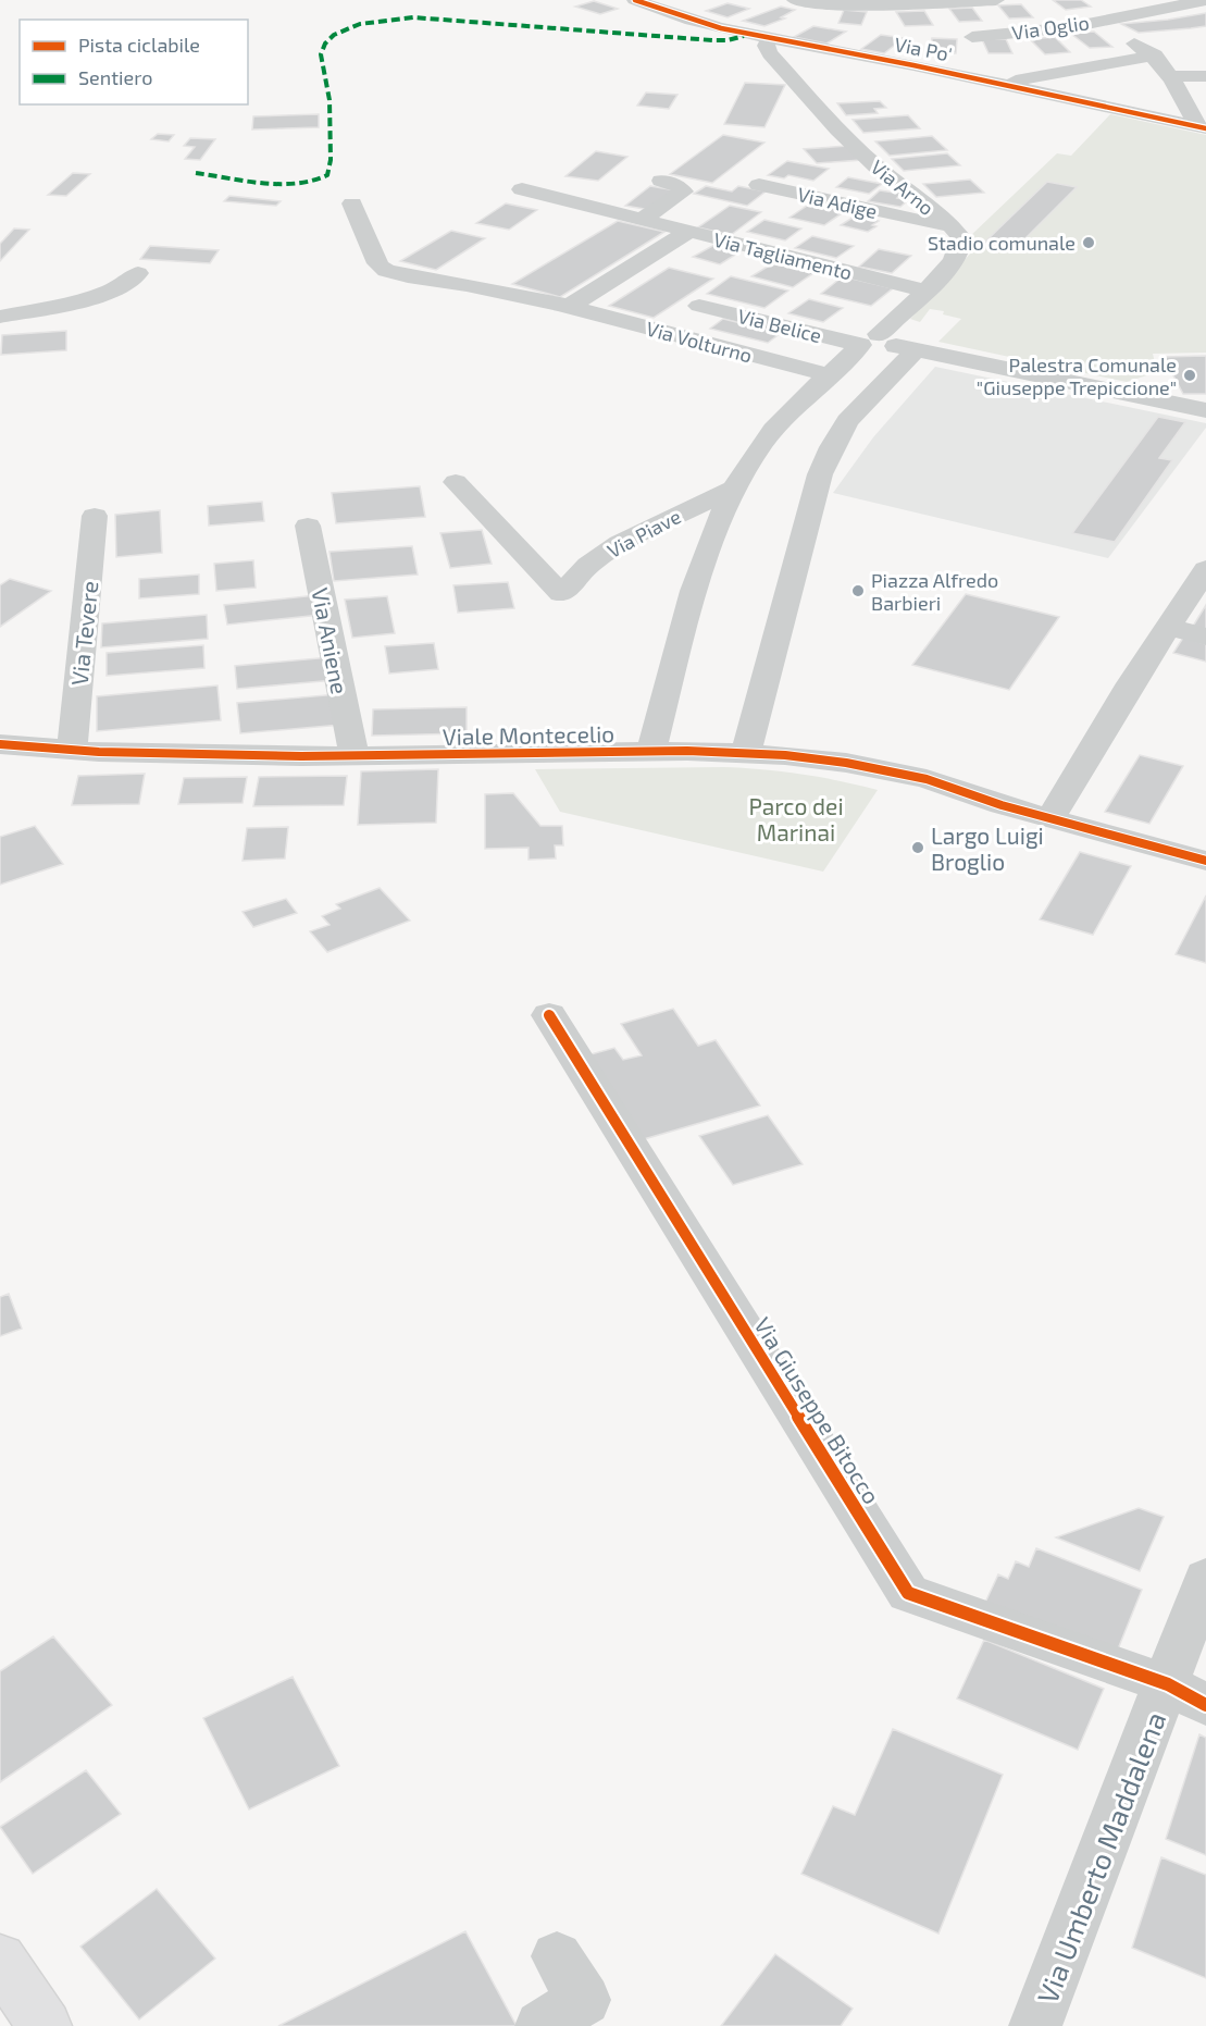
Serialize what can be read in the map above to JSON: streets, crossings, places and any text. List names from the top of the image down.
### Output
{
  "streets": {
    "street": [
      "Via Oglio",
      "Via Po'",
      "Via Arno",
      "Via Adige",
      "Via Tagliamento",
      "Via Belice",
      "Via Volturno",
      "Via Piave",
      "Via Tevere",
      "Via Aniene",
      "Viale Montecelio",
      "Via Giuseppe Bitocco",
      "Via Umberto Maddalena"
    ]
  },
  "crossings": [
    ["Via Po'", "Via Arno"],
    ["Via Arno", "Via Adige"],
    ["Via Arno", "Via Tagliamento"],
    ["Via Arno", "Via Belice"],
    ["Via Tevere", "Viale Montecelio"],
    ["Via Aniene", "Viale Montecelio"],
    ["Via Giuseppe Bitocco", "Via Umberto Maddalena"]
  ],
  "parks": ["Parco dei Marinai"],
  "places": [
    "Stadio comunale",
    "Palestra Comunale \"Giuseppe Trepiccione\"",
    "Piazza Alfredo Barbieri",
    "Largo Luigi Broglio"
  ],
  "legend": ["Pista ciclabile", "Sentiero"]
}
